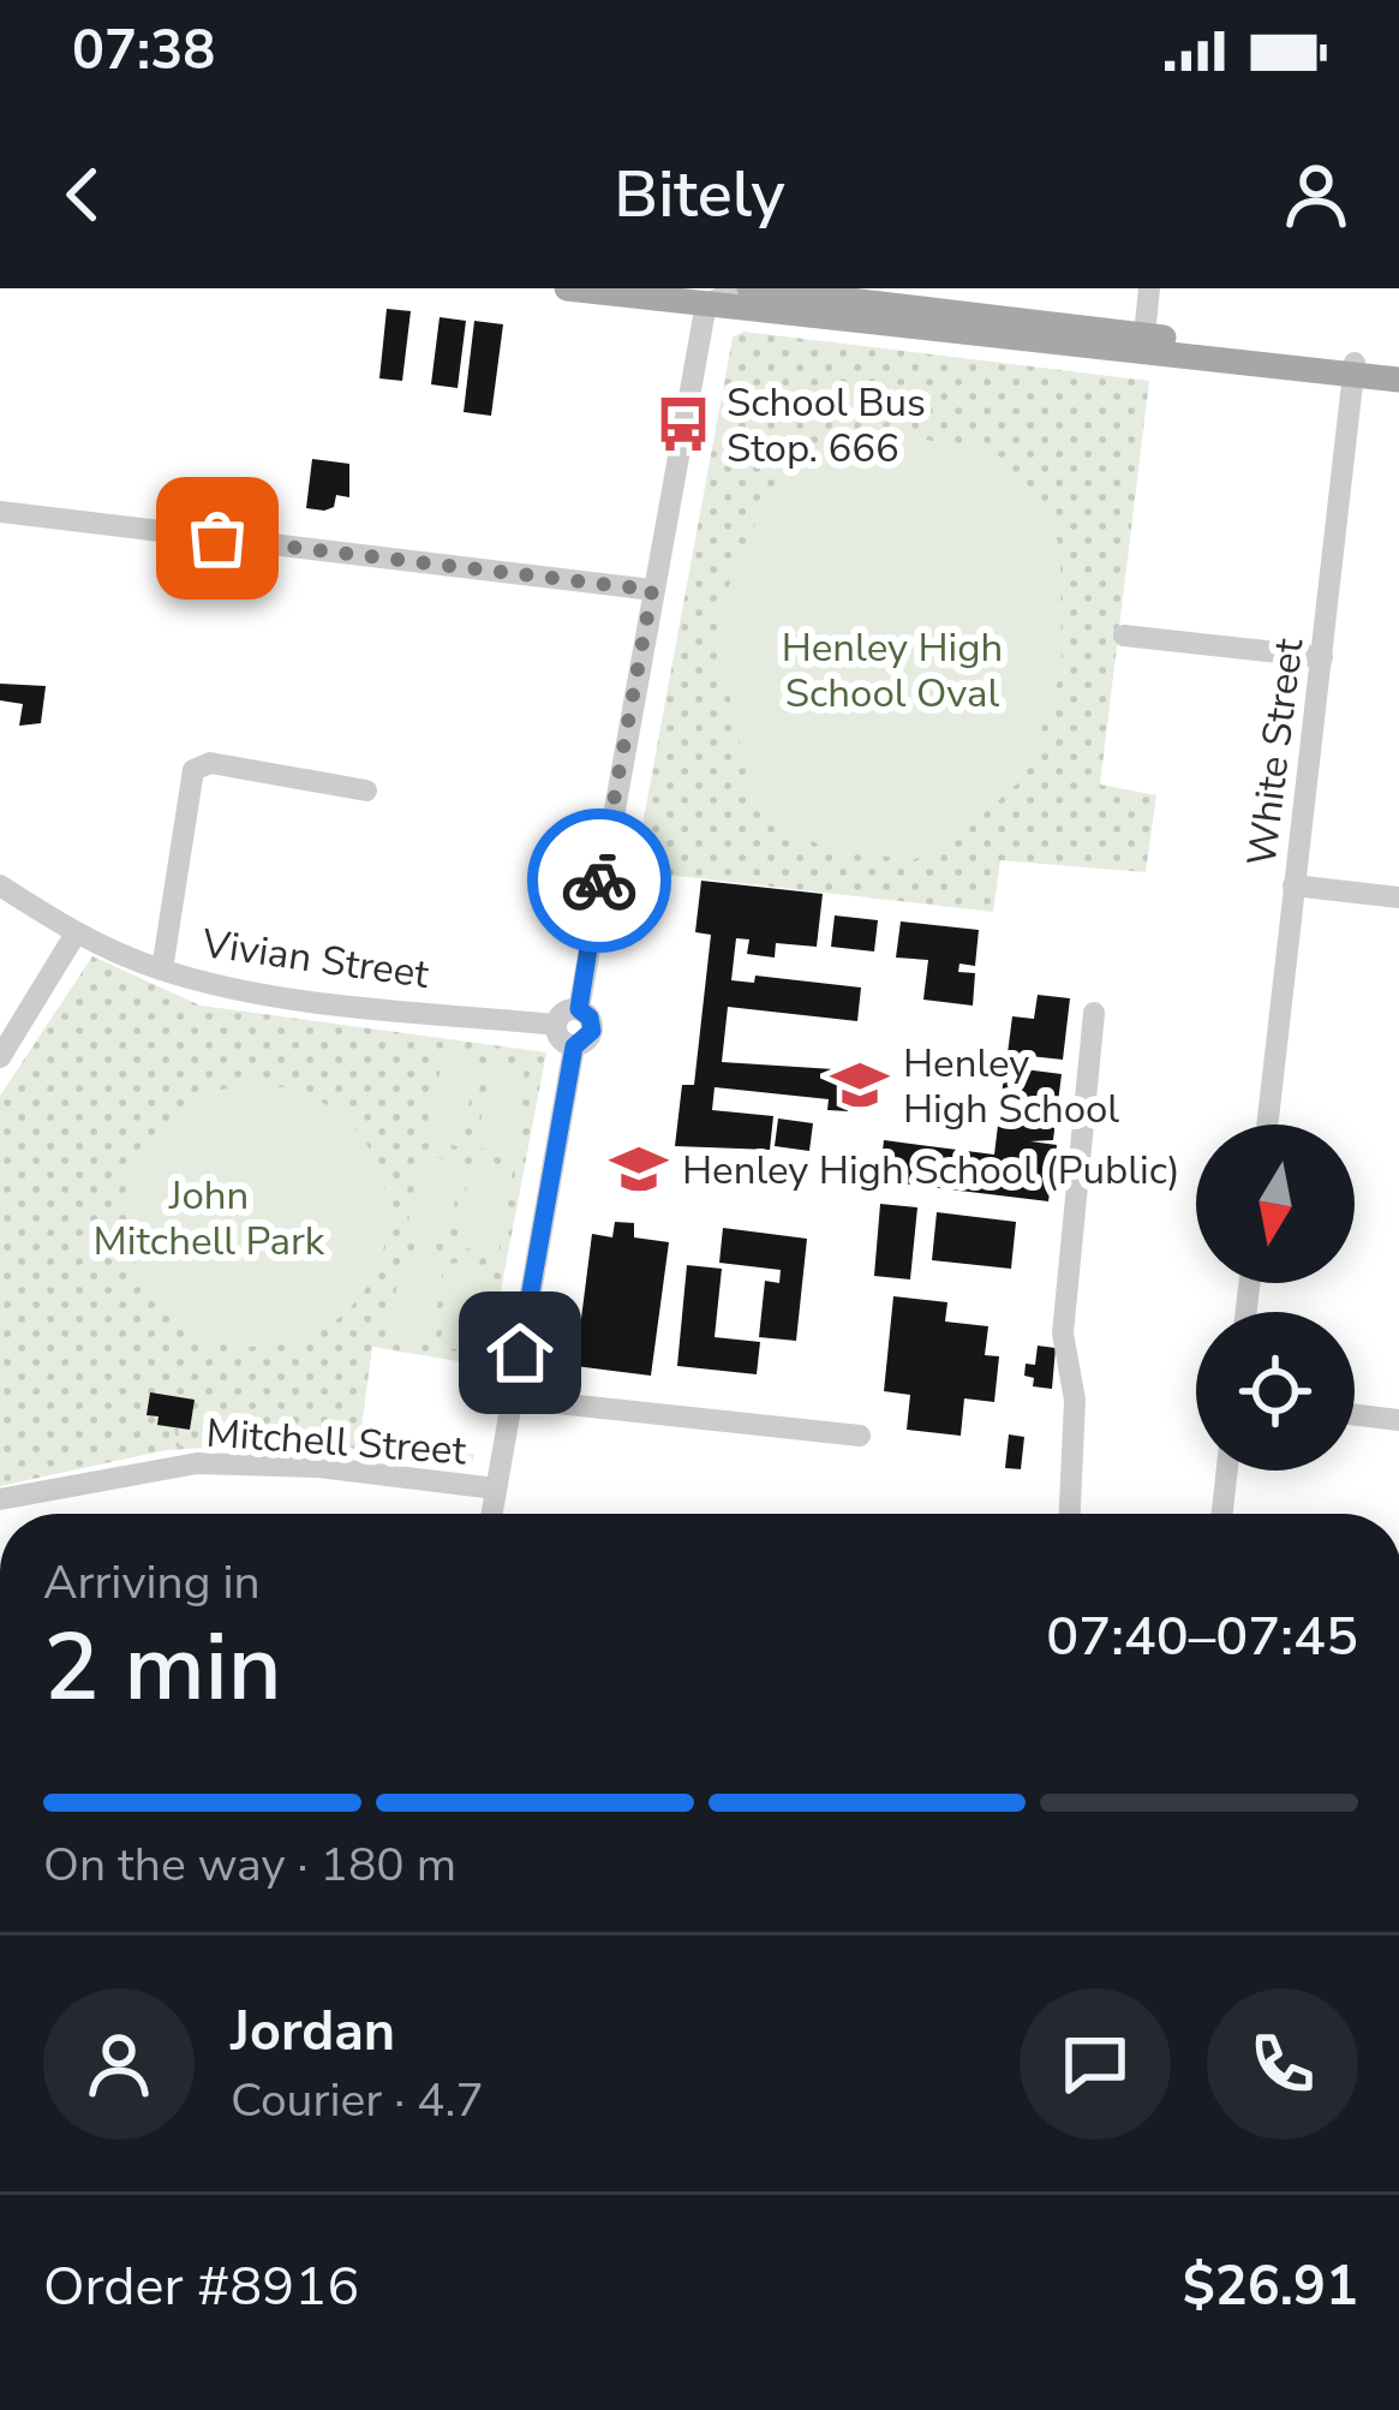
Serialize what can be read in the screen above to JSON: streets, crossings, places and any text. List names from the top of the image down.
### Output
{
  "streets": {
    "street": ["White Street", "Vivian Street", "Mitchell Street"]
  },
  "parks": ["Henley High School Oval", "John Mitchell Park"],
  "places": {
    "bus stop": ["School Bus Stop. 666"],
    "school or university": ["Henley High School", "Henley High School (Public)"]
  },
  "north": "bottom",
  "page": {
    "status": "07:38",
    "header": "Bitely",
    "heading": ["2 min", "Arriving in", "07:40–07:45"],
    "panel": [
      "Jordan",
      "Courier · 4.7",
      "Order #8916",
      "$26.91"
    ],
    "bar": "On the way · 180 m"
  }
}
